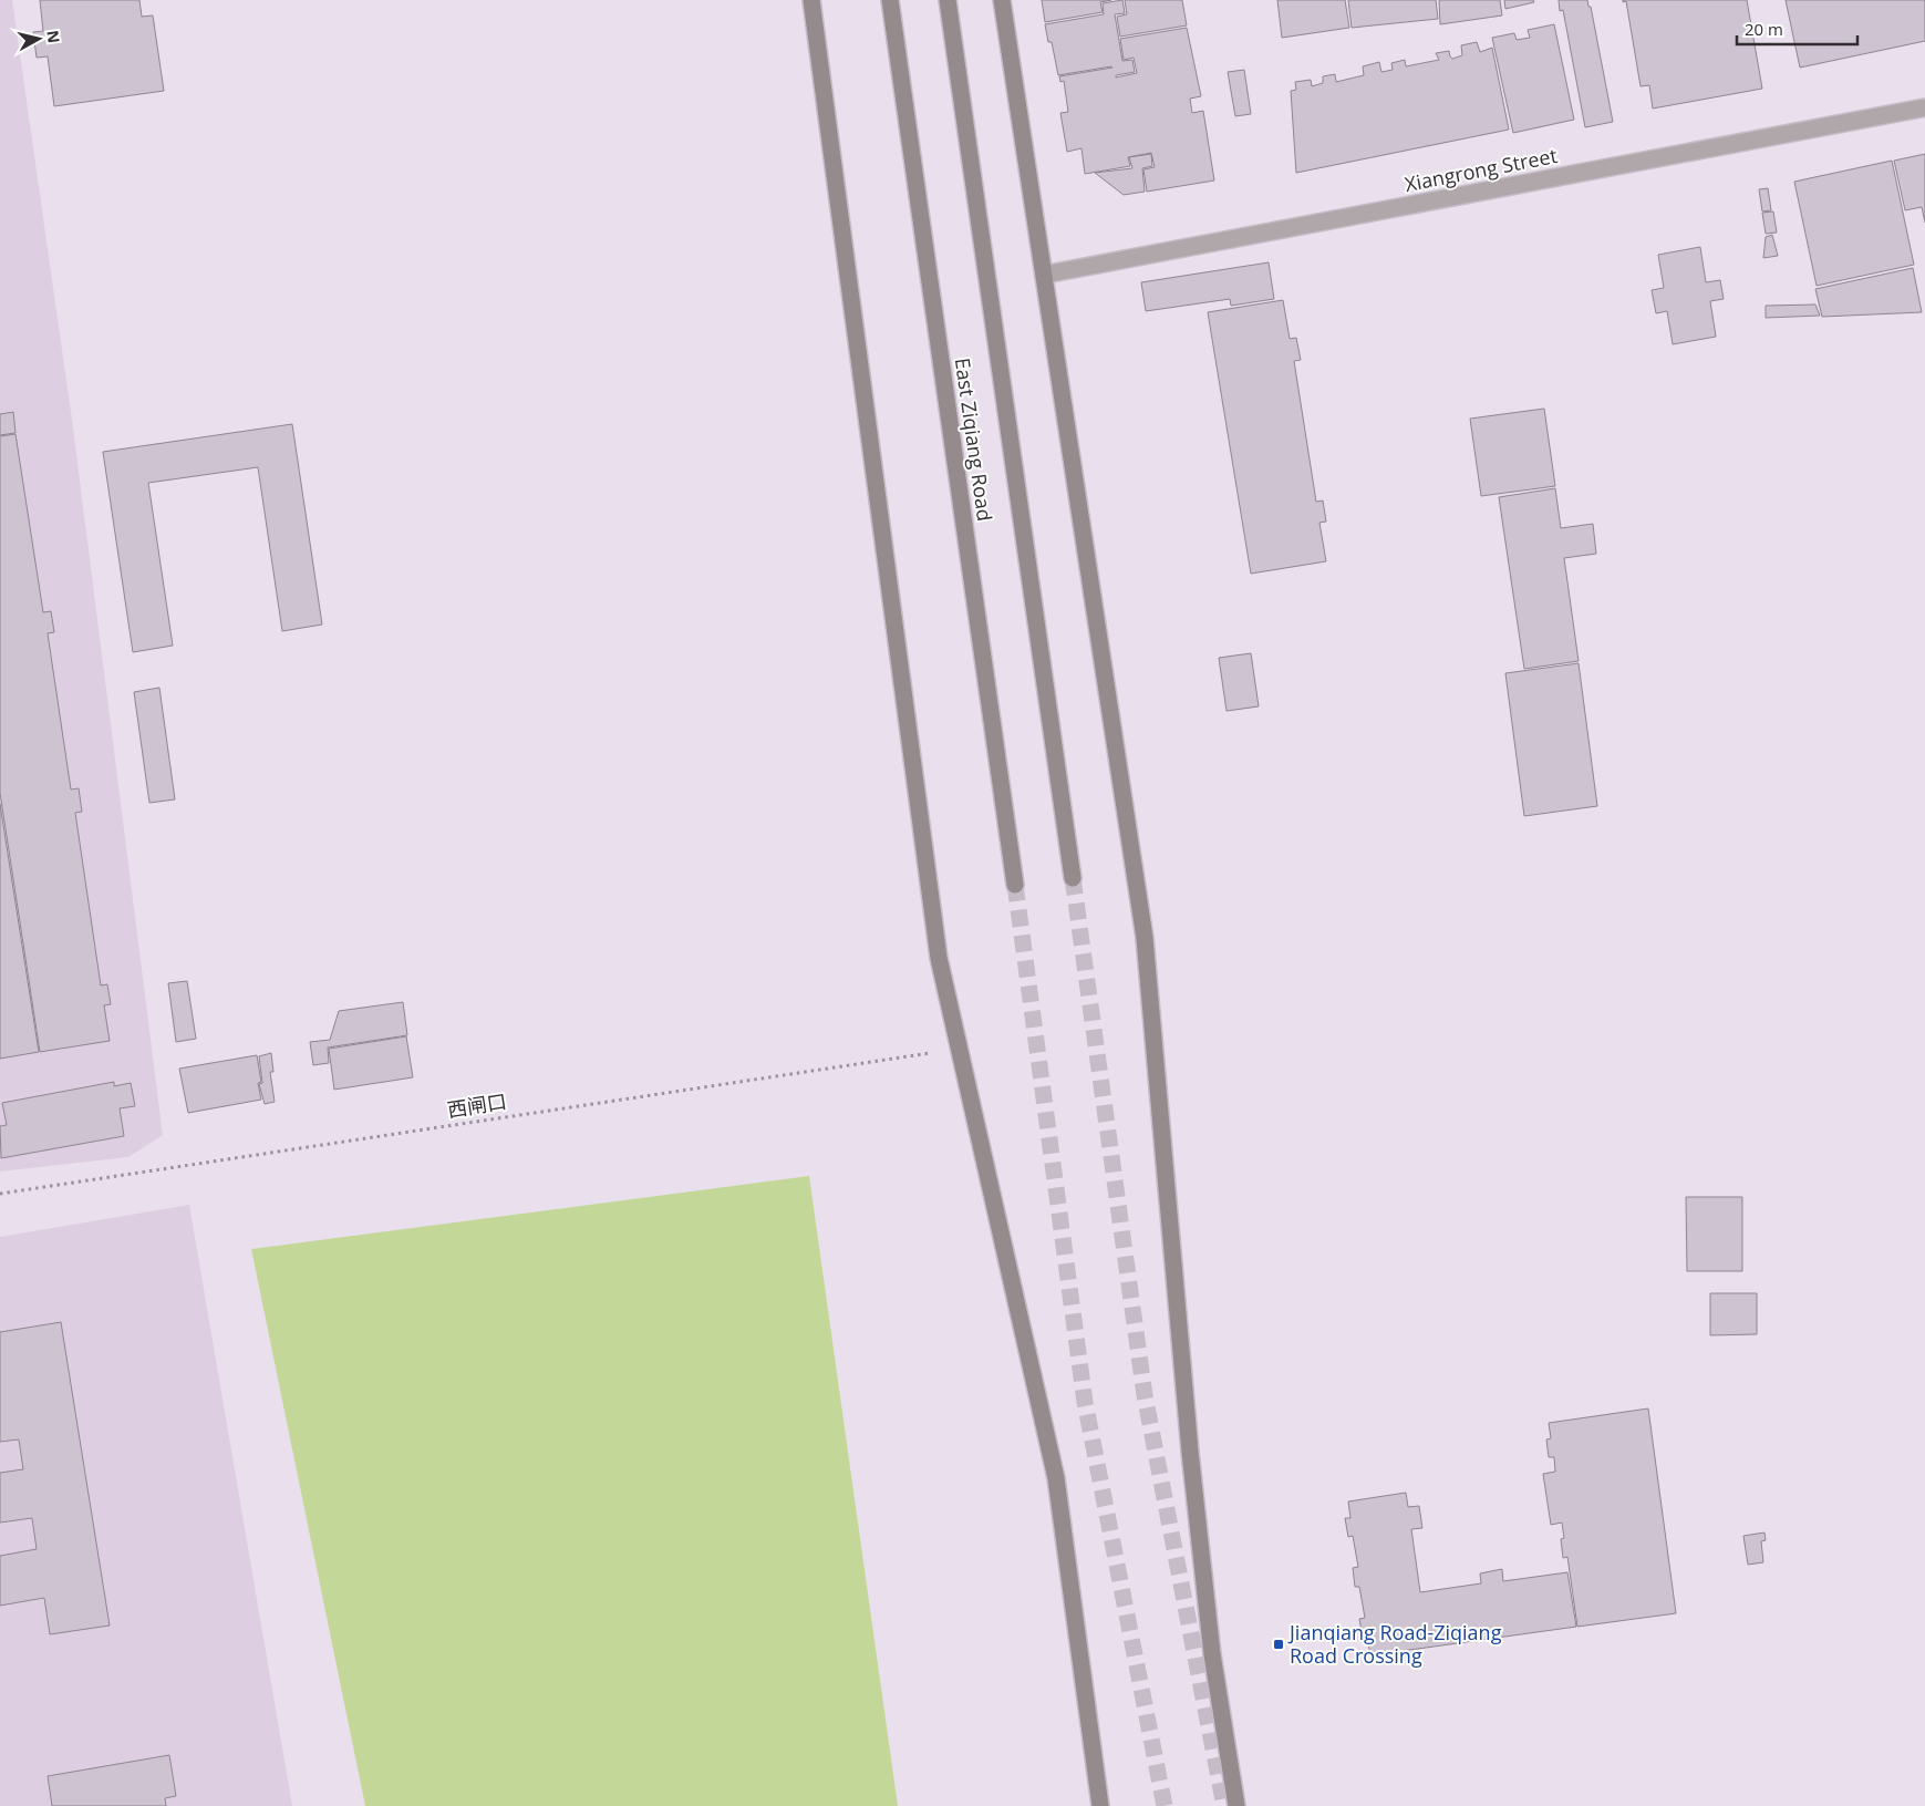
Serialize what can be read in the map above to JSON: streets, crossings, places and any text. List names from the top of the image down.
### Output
{
  "streets": {
    "main road": ["East Ziqiang Road"],
    "street": ["Xiangrong Street"],
    "path": ["西闸口"]
  },
  "places": {
    "transit": ["Jianqiang Road-Ziqiang Road Crossing"]
  },
  "scale_bar": "20 m",
  "north": "right"
}
